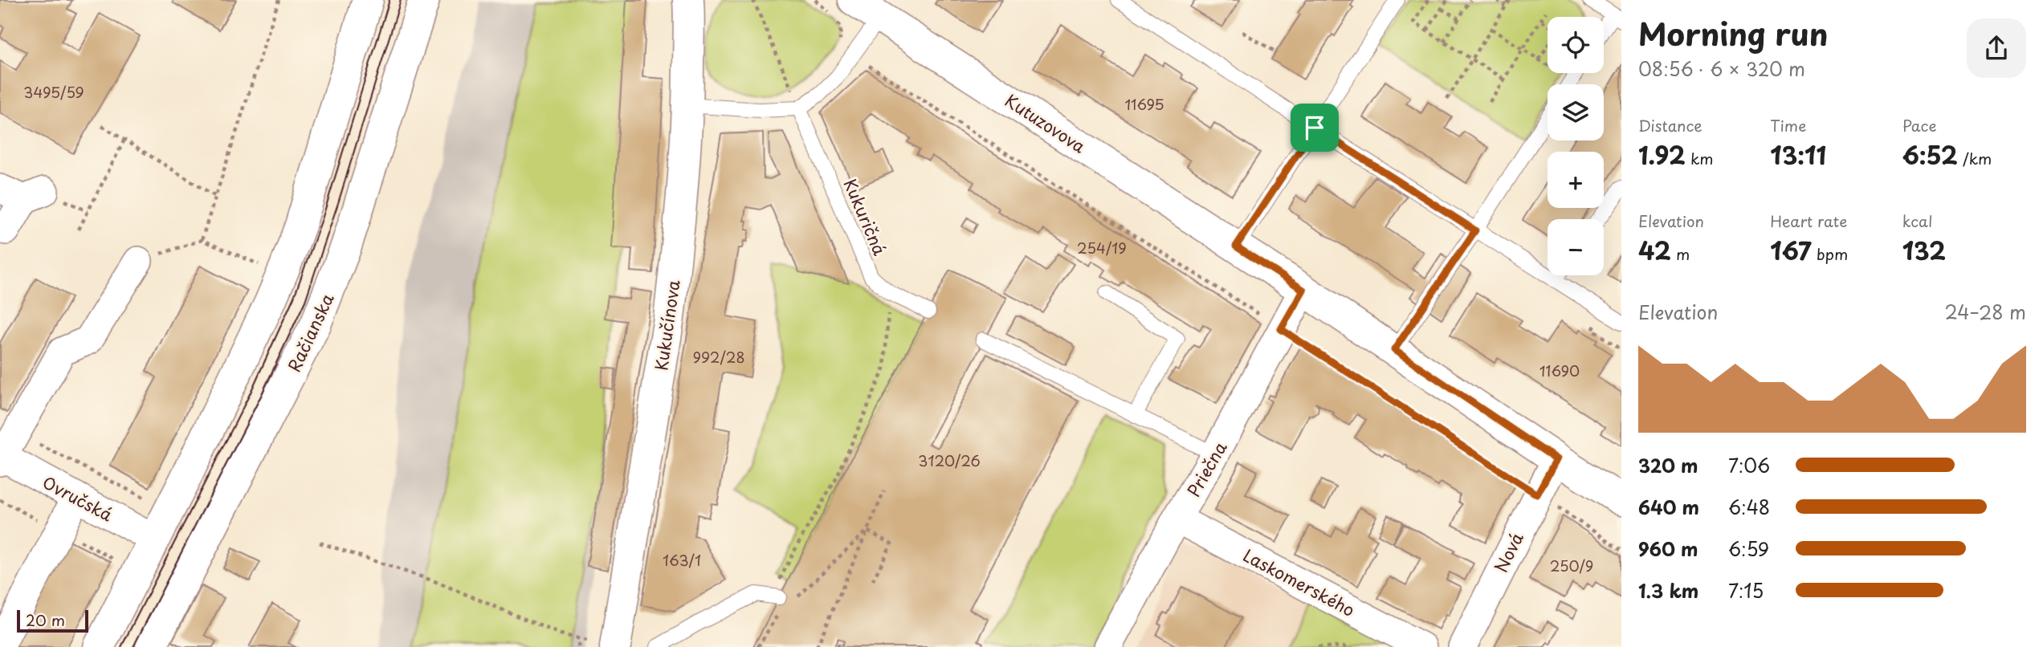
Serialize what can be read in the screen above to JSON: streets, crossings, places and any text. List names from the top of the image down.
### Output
{
  "streets": {
    "street": [
      "Kutuzovova",
      "Kukučínova",
      "Račianska",
      "Priečna",
      "Ovručská",
      "Nová",
      "Laskomerského"
    ],
    "lane": ["Kukuričná"]
  },
  "crossings": [
    ["Kutuzovova", "Priečna"],
    ["Priečna", "Laskomerského"]
  ],
  "house_numbers": [
    "3495/59",
    "11695",
    "254/19",
    "992/28",
    "11690",
    "3120/26",
    "163/1",
    "250/9"
  ],
  "scale_bar": "20 m",
  "page": {
    "heading": ["Morning run", "08:56 · 6 × 320 m"],
    "map_buttons": ["+", "−"],
    "stats": [
      ["Distance", "1.92 km"],
      ["Time", "13:11"],
      ["Pace", "6:52 /km"],
      ["Elevation", "42 m"],
      ["Heart rate", "167 bpm"],
      ["kcal", "132"]
    ],
    "chart": ["Elevation", "24–28 m"],
    "list": [
      {
        "name": "320 m",
        "note": "7:06"
      },
      {
        "name": "640 m",
        "note": "6:48"
      },
      {
        "name": "960 m",
        "note": "6:59"
      },
      {
        "name": "1.3 km",
        "note": "7:15"
      }
    ],
    "scale": "20 m"
  }
}
